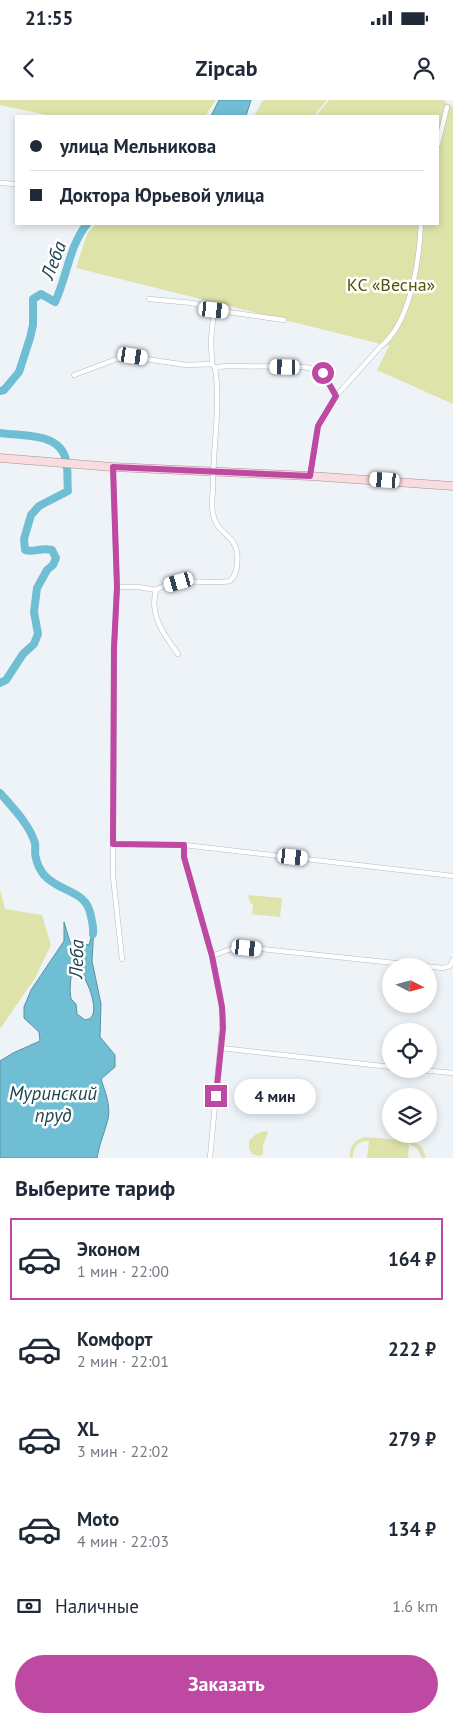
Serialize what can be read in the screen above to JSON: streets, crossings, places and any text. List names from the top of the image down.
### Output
{
  "water": ["Леба", "Муринский пруд"],
  "parks": ["КС «Весна»"],
  "north": "right",
  "page": {
    "status": "21:55",
    "header": "Zipcab",
    "banner": ["улица Мельникова", "Доктора Юрьевой улица"],
    "bubble": "4 мин",
    "heading": "Выберите тариф",
    "list": [
      {
        "name": "Эконом",
        "note": "1 мин · 22:00",
        "value": "164 ₽"
      },
      {
        "name": "Комфорт",
        "note": "2 мин · 22:01",
        "value": "222 ₽"
      },
      {
        "name": "XL",
        "note": "3 мин · 22:02",
        "value": "279 ₽"
      },
      {
        "name": "Moto",
        "note": "4 мин · 22:03",
        "value": "134 ₽"
      }
    ],
    "pay": ["Наличные", "1.6 km"],
    "buttons": "Заказать"
  }
}
